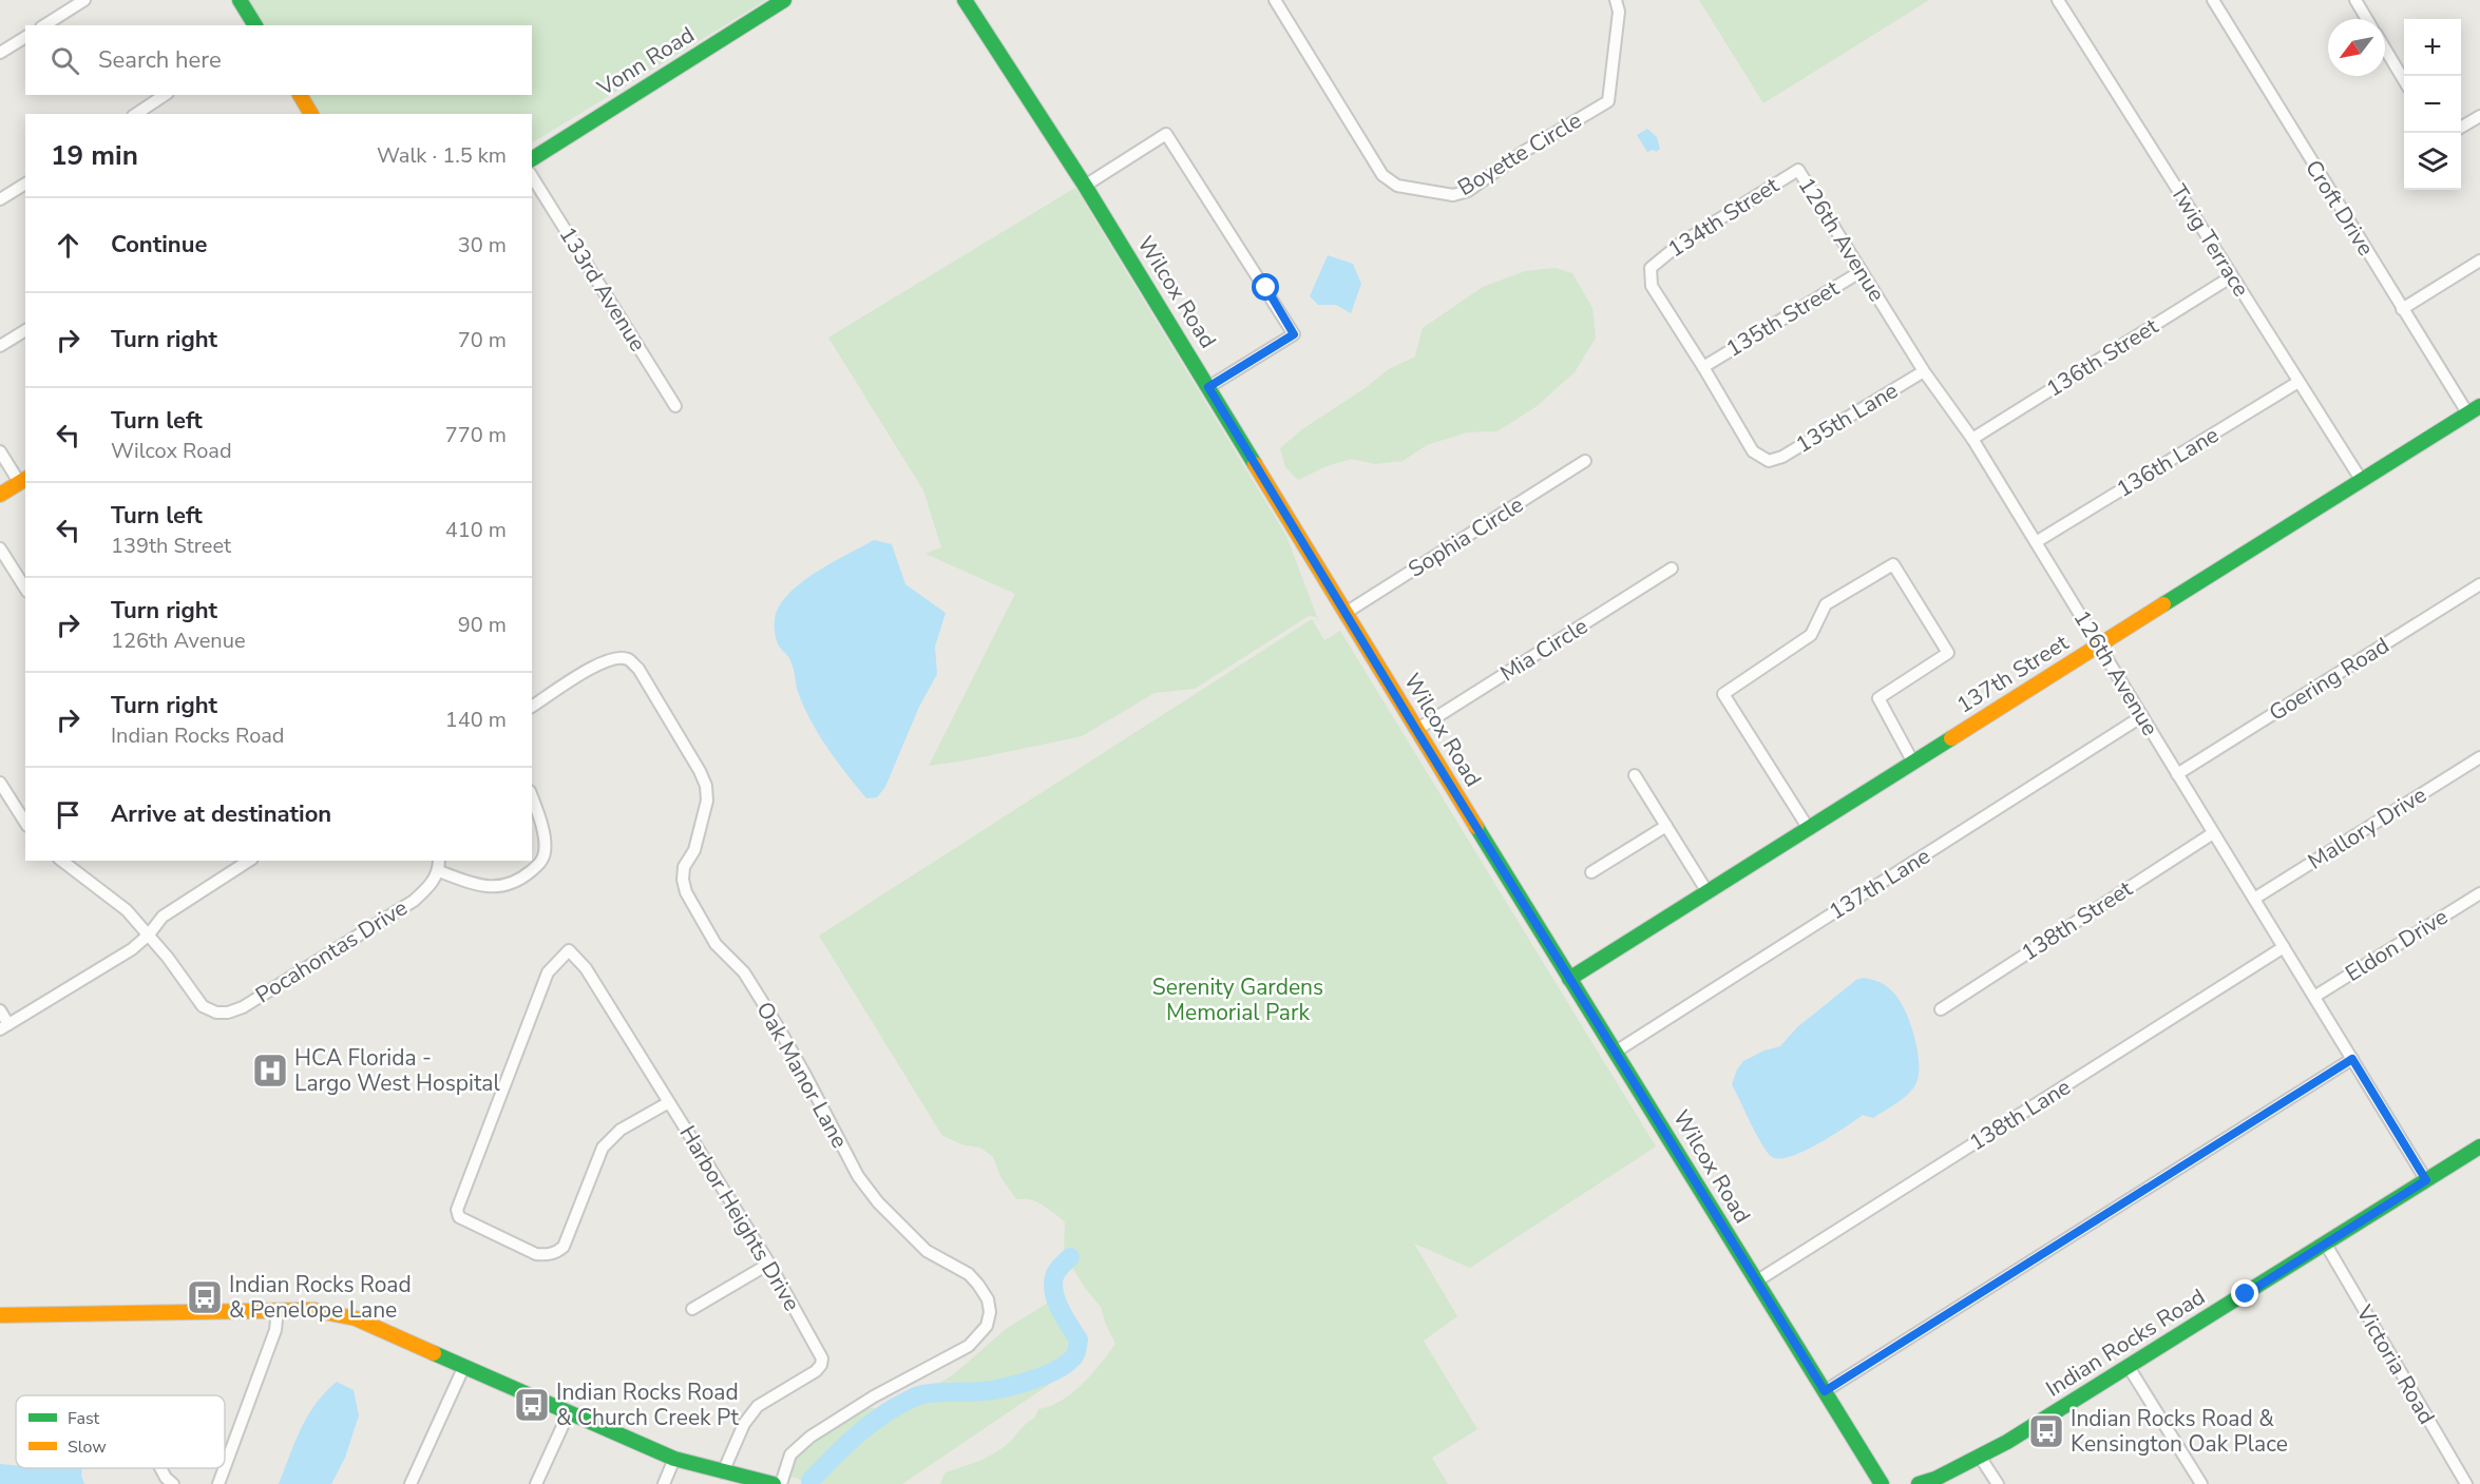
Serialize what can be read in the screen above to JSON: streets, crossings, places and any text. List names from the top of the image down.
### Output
{
  "streets": {
    "street": [
      "Vonn Road",
      "Boyette Circle",
      "Croft Drive",
      "134th Street",
      "126th Avenue",
      "Twig Terrace",
      "133rd Avenue",
      "Wilcox Road",
      "135th Street",
      "136th Street",
      "135th Lane",
      "136th Lane",
      "Sophia Circle",
      "Mia Circle",
      "137th Street",
      "Goering Road",
      "Mallory Drive",
      "137th Lane",
      "138th Street",
      "Eldon Drive",
      "Pocahontas Drive",
      "Oak Manor Lane",
      "138th Lane",
      "Harbor Heights Drive",
      "Indian Rocks Road",
      "Victoria Road"
    ]
  },
  "crossings": [
    ["Croft Drive", "137th Street"],
    ["134th Street", "126th Avenue"],
    ["134th Street", "135th Street"],
    ["134th Street", "135th Lane"],
    ["126th Avenue", "135th Street"],
    ["126th Avenue", "136th Street"],
    ["126th Avenue", "135th Lane"],
    ["126th Avenue", "136th Lane"],
    ["126th Avenue", "137th Street"],
    ["126th Avenue", "Goering Road"],
    ["126th Avenue", "Mallory Drive"],
    ["126th Avenue", "137th Lane"],
    ["126th Avenue", "138th Street"],
    ["126th Avenue", "Eldon Drive"],
    ["126th Avenue", "138th Lane"],
    ["126th Avenue", "Indian Rocks Road"],
    ["Twig Terrace", "136th Street"],
    ["Twig Terrace", "136th Lane"],
    ["Twig Terrace", "137th Street"],
    ["Wilcox Road", "Sophia Circle"],
    ["Wilcox Road", "Mia Circle"],
    ["Wilcox Road", "137th Street"],
    ["Wilcox Road", "137th Lane"],
    ["Wilcox Road", "138th Lane"],
    ["135th Street", "135th Lane"],
    ["Indian Rocks Road", "Victoria Road"]
  ],
  "parks": ["Serenity Gardens Memorial Park"],
  "places": {
    "hospital": ["HCA Florida - Largo West Hospital"],
    "bus stop": ["Indian Rocks Road & Penelope Lane", "Indian Rocks Road & Church Creek Pt", "Indian Rocks Road & Kensington Oak Place"]
  },
  "legend": ["Fast", "Slow"],
  "north": "bottom left",
  "page": {
    "map_buttons": ["+", "−"],
    "search": "Search here",
    "heading": ["19 min", "Walk · 1.5 km"],
    "list": [
      ["Continue", "30 m"],
      ["Turn right", "70 m"],
      ["Turn left", "Wilcox Road", "770 m"],
      ["Turn left", "139th Street", "410 m"],
      ["Turn right", "126th Avenue", "90 m"],
      ["Turn right", "Indian Rocks Road", "140 m"],
      "Arrive at destination"
    ]
  }
}
